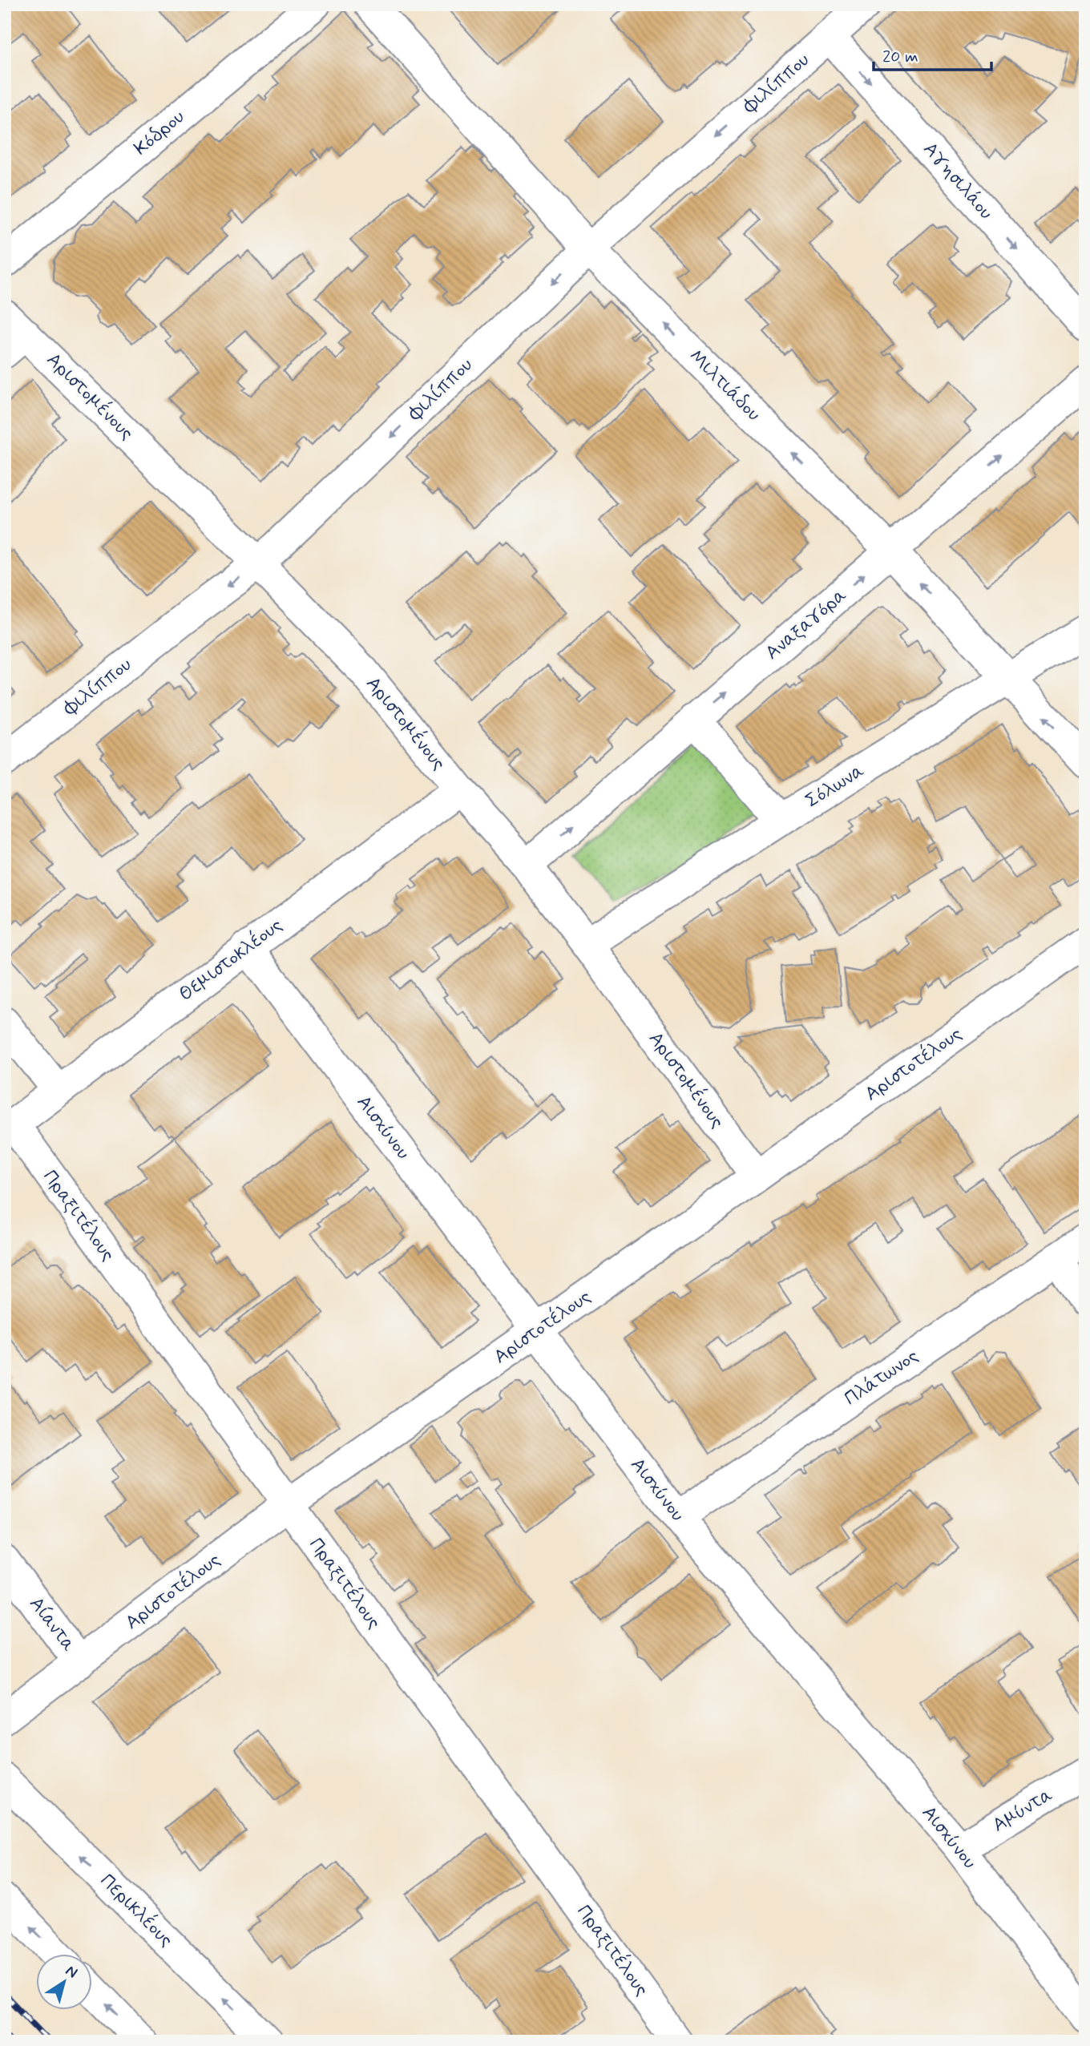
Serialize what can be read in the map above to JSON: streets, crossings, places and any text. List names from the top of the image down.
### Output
{
  "streets": {
    "main road": [
      "Φιλίππου",
      "Κόδρου",
      "Αγησιλάου",
      "Μιλτιάδου",
      "Αριστομένους",
      "Αναξαγόρα",
      "Σόλωνα",
      "Θεμιστοκλέους",
      "Αριστοτέλους",
      "Αισχύνου",
      "Πραξιτέλους",
      "Πλάτωνος",
      "Αίαντα",
      "Αμύντα",
      "Περικλέους"
    ]
  },
  "crossings": [
    ["Φιλίππου", "Αγησιλάου"],
    ["Φιλίππου", "Μιλτιάδου"],
    ["Φιλίππου", "Αριστομένους"],
    ["Μιλτιάδου", "Αναξαγόρα"],
    ["Μιλτιάδου", "Σόλωνα"],
    ["Αριστομένους", "Αναξαγόρα"],
    ["Αριστομένους", "Σόλωνα"],
    ["Αριστομένους", "Θεμιστοκλέους"],
    ["Αριστομένους", "Αριστοτέλους"],
    ["Θεμιστοκλέους", "Αισχύνου"],
    ["Θεμιστοκλέους", "Πραξιτέλους"],
    ["Αριστοτέλους", "Αισχύνου"],
    ["Αριστοτέλους", "Πραξιτέλους"],
    ["Αριστοτέλους", "Αίαντα"],
    ["Αισχύνου", "Πλάτωνος"],
    ["Αισχύνου", "Αμύντα"]
  ],
  "one_way": [
    "Φιλίππου",
    "Αγησιλάου",
    "Μιλτιάδου",
    "Αναξαγόρα"
  ],
  "scale_bar": "20 m",
  "north": "top right"
}
